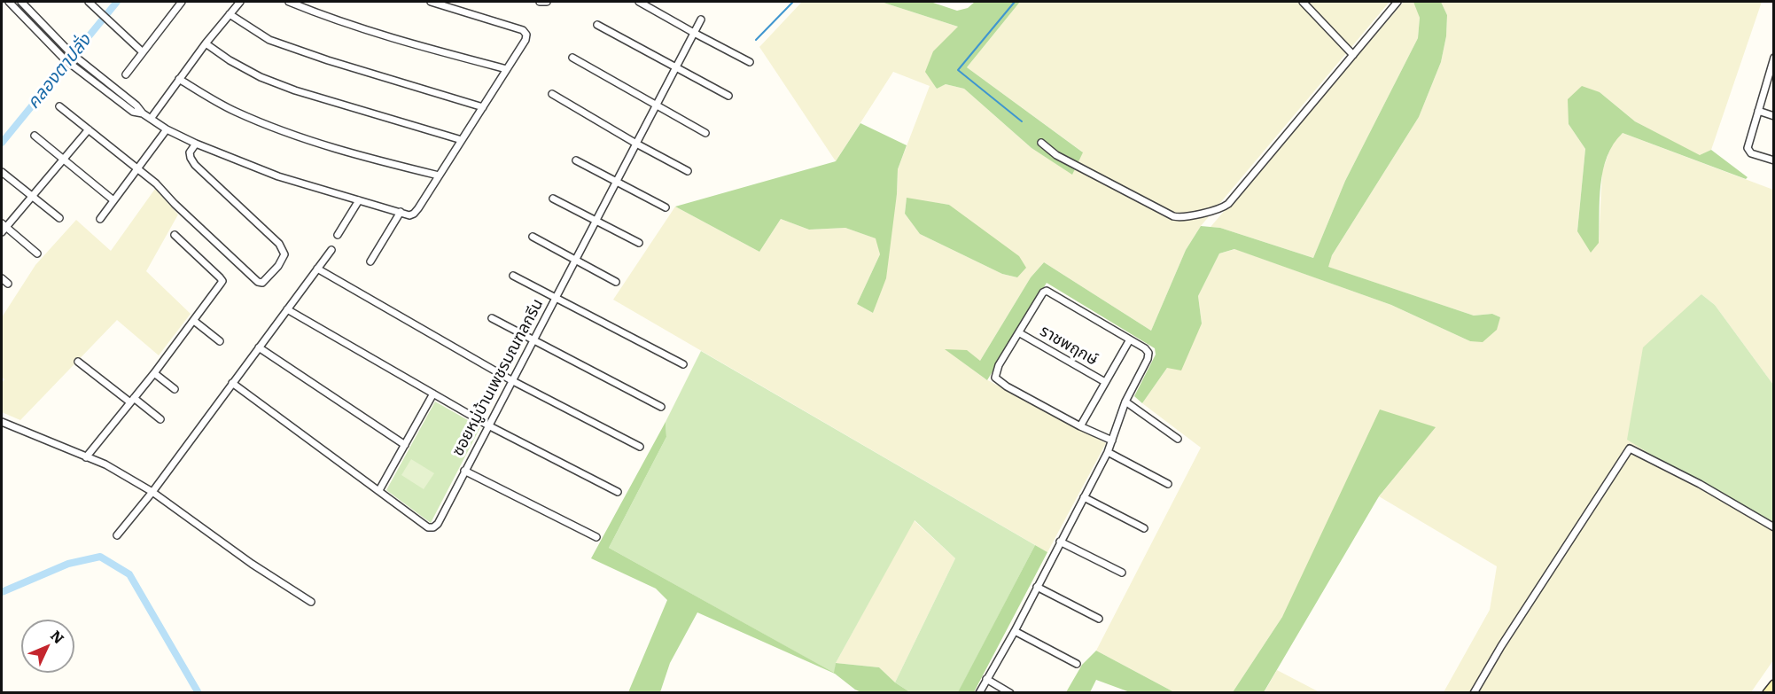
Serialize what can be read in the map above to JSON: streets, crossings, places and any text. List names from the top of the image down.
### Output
{
  "streets": {
    "street": ["ราชพฤกษ์", "ซอยหมู่บ้านเพชรมณฑลกรีน"]
  },
  "water": ["คลองตาปลั่ง"],
  "north": "top right"
}
